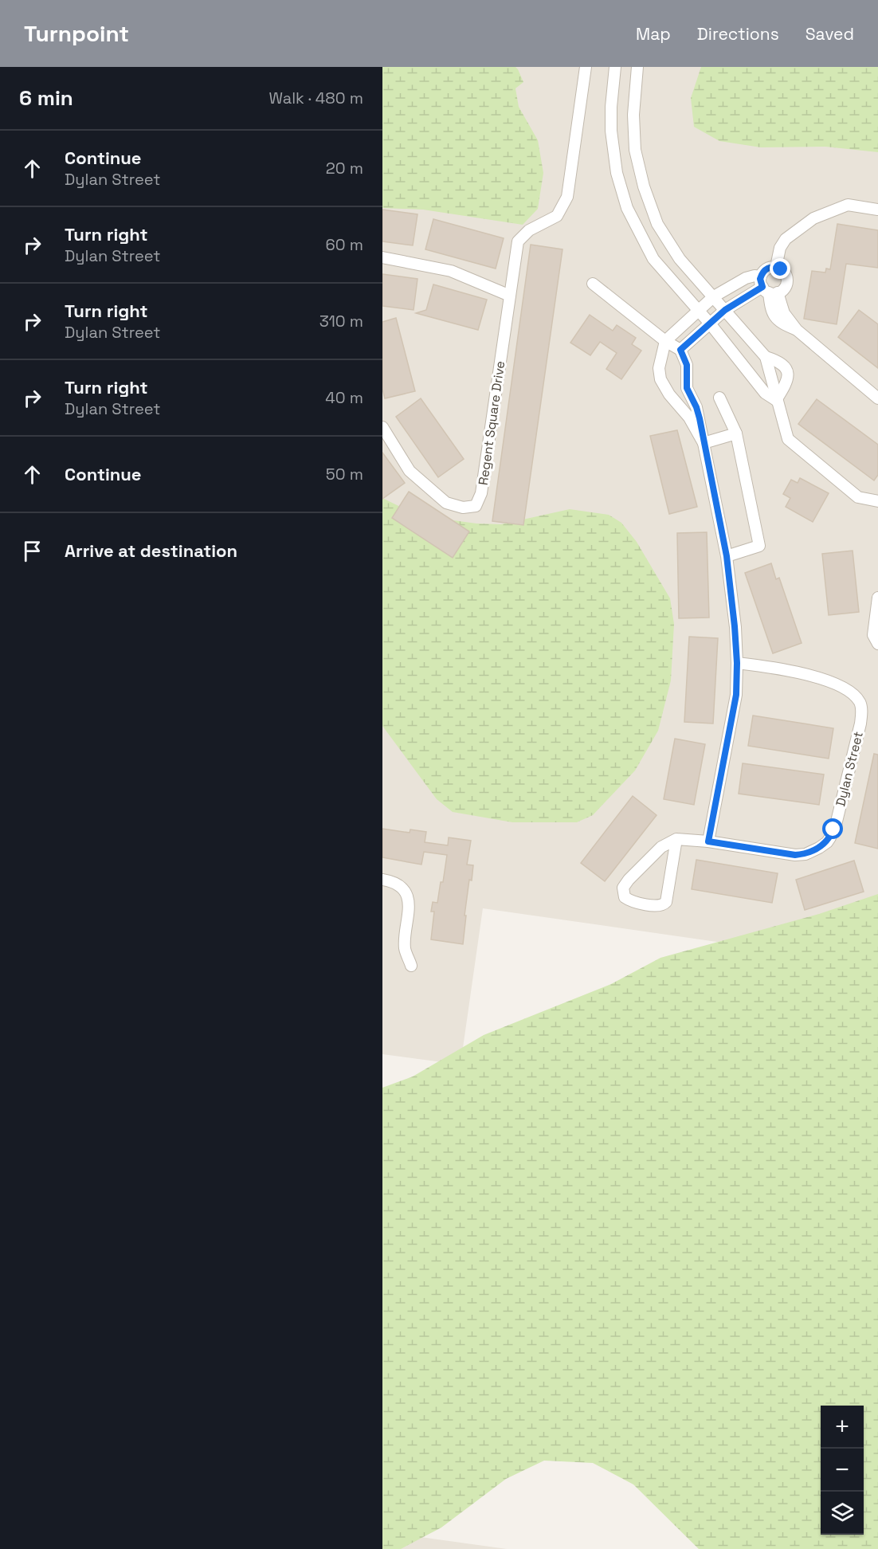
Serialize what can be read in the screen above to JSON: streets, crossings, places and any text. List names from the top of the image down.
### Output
{
  "streets": {
    "street": ["Regent Square Drive", "Dylan Street"]
  },
  "page": {
    "header": "Turnpoint",
    "nav": ["Map", "Directions", "Saved"],
    "heading": ["6 min", "Walk · 480 m"],
    "list": [
      ["Continue", "Dylan Street", "20 m"],
      ["Turn right", "Dylan Street", "60 m"],
      ["Turn right", "Dylan Street", "310 m"],
      ["Turn right", "Dylan Street", "40 m"],
      ["Continue", "50 m"],
      "Arrive at destination"
    ],
    "map_buttons": ["+", "−"]
  }
}
